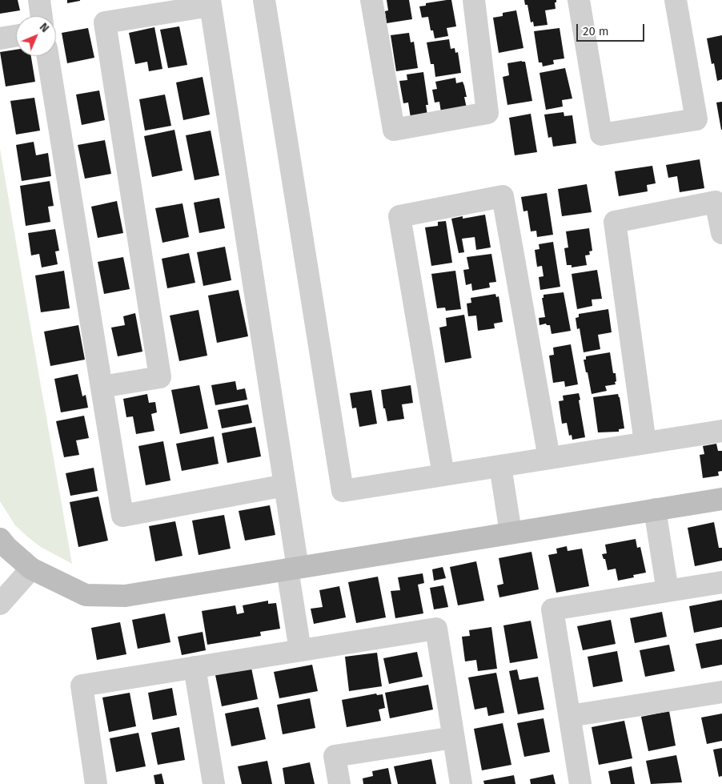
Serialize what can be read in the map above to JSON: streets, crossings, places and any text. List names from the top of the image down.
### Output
{
  "scale_bar": "20 m",
  "north": "top right"
}
